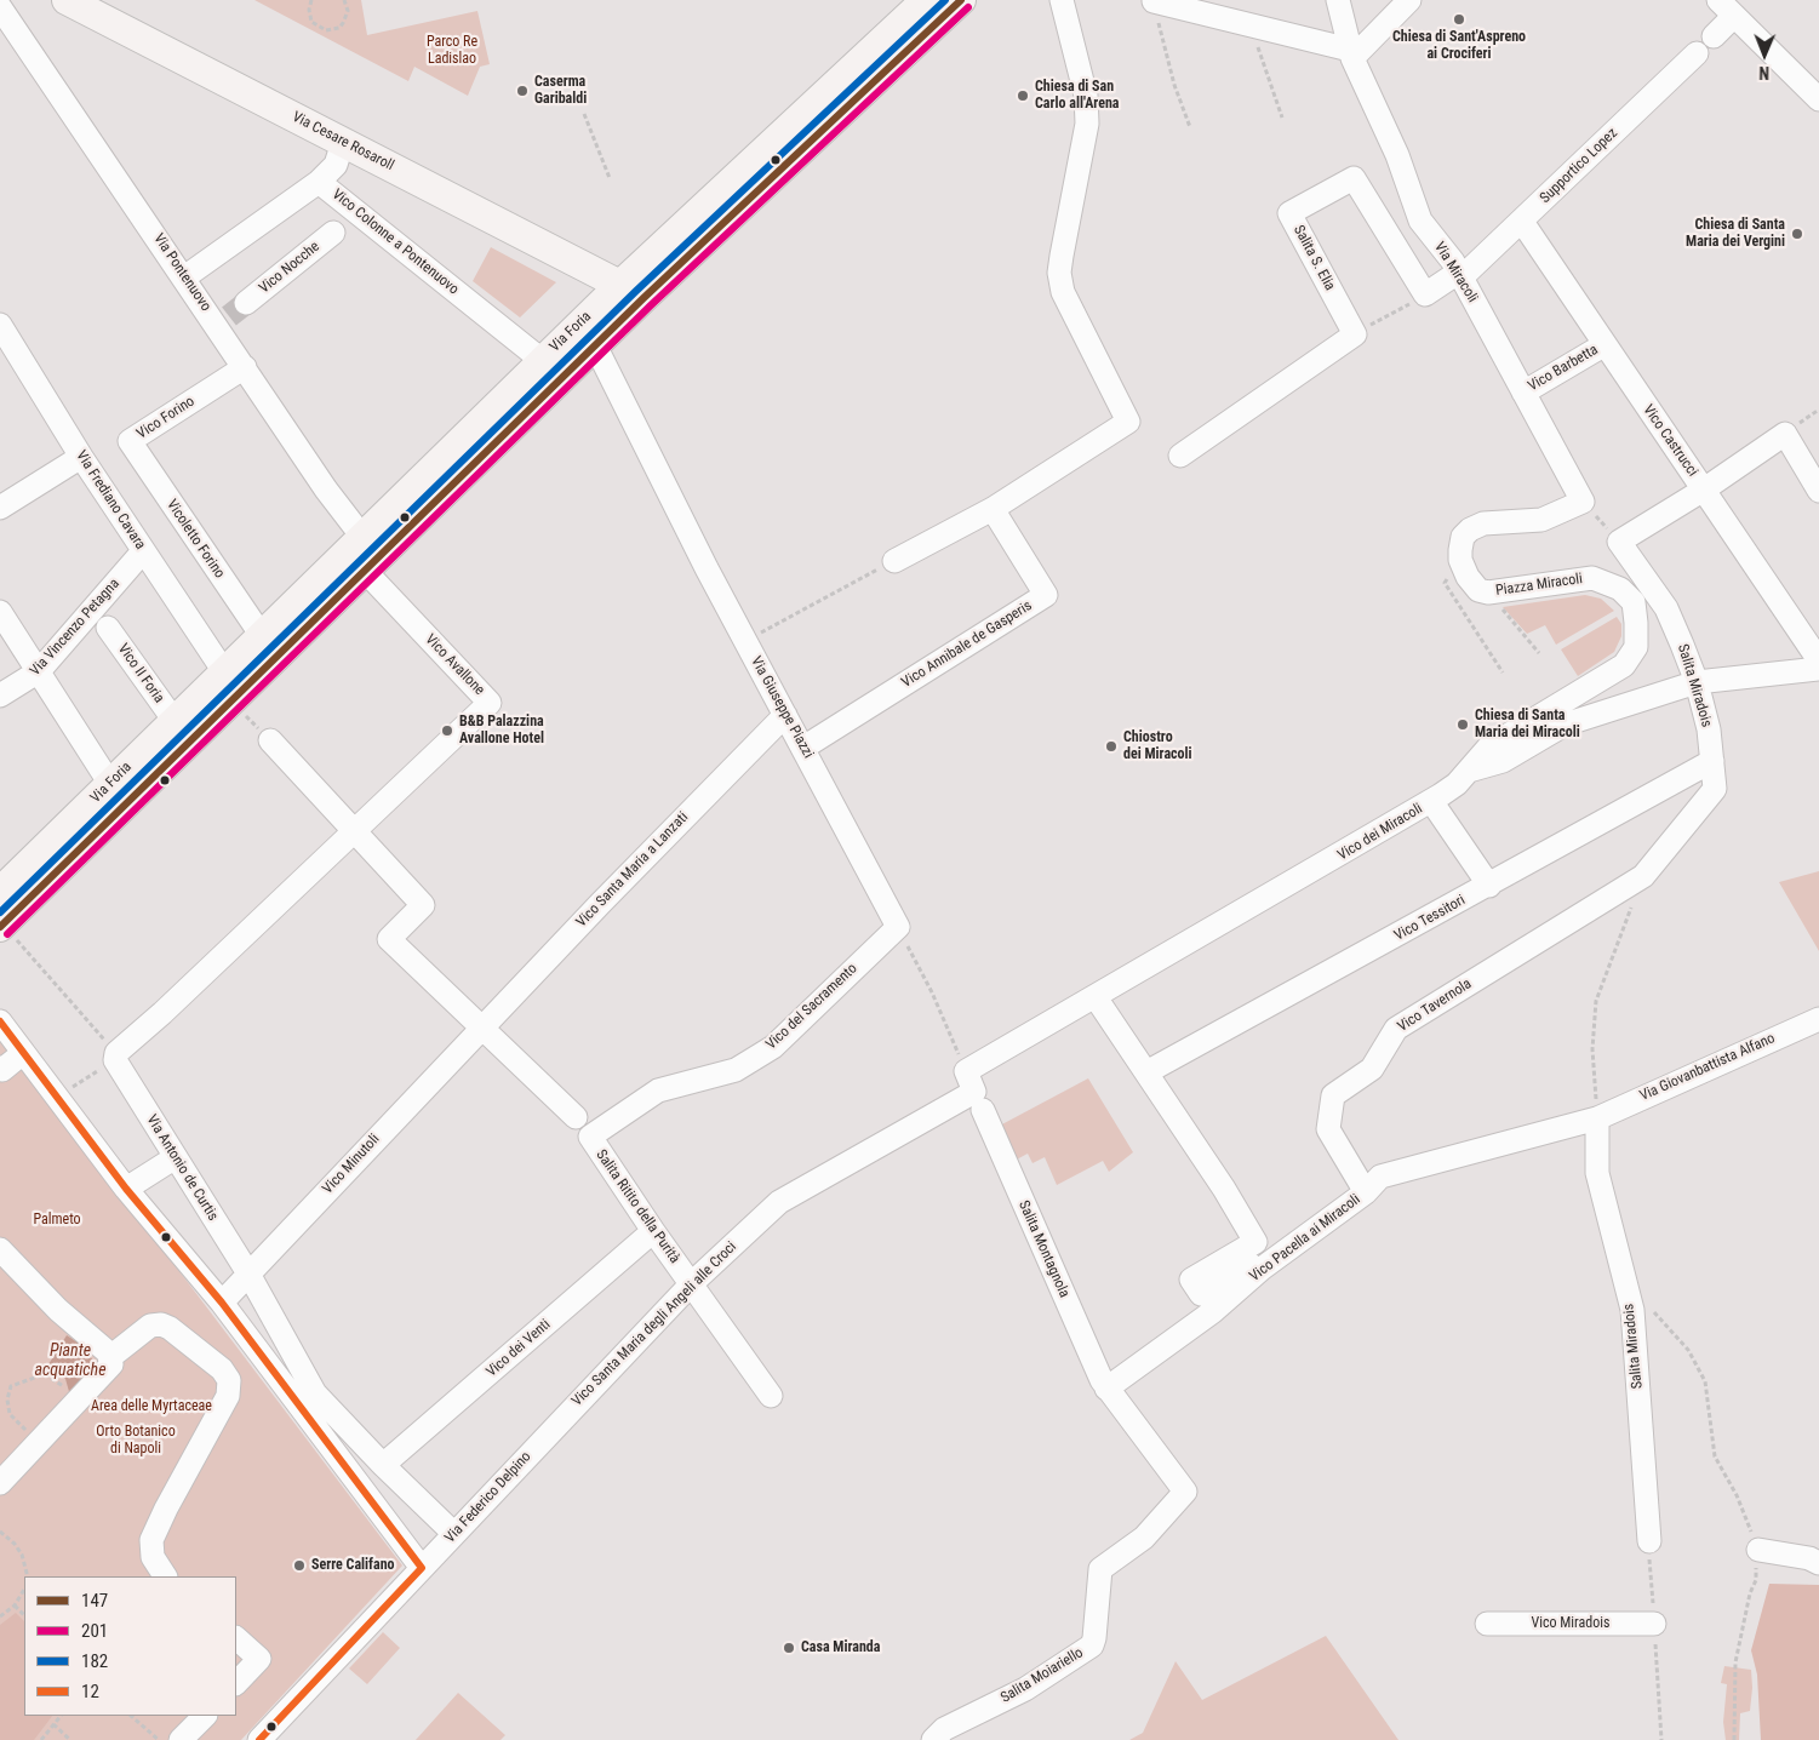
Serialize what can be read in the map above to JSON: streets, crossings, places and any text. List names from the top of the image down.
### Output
{
  "streets": {
    "main road": ["Via Cesare Rosaroll", "Via Foria"],
    "street": [
      "Supportico Lopez",
      "Vico Colonne a Pontenuovo",
      "Salita S. Elia",
      "Vico Nocche",
      "Via Pontenuovo",
      "Via Miracoli",
      "Vico Barbetta",
      "Vico Forino",
      "Vico Castrucci",
      "Via Frediano Cavara",
      "Vicoletto Forino",
      "Piazza Miracoli",
      "Via Vincenzo Petagna",
      "Vico Annibale de Gasperis",
      "Vico Avallone",
      "Vico II Foria",
      "Salita Miradois",
      "Via Giuseppe Piazzi",
      "Vico dei Miracoli",
      "Vico Santa Maria a Lanzati",
      "Vico Tessitori",
      "Vico Tavernola",
      "Vico del Sacramento",
      "Via Giovanbattista Alfano",
      "Vico Minutoli",
      "Via Antonio de Curtis",
      "Salita Ritito della Purità",
      "Vico Pacella ai Miracoli",
      "Salita Montagnola",
      "Vico Santa Maria degli Angeli alle Croci",
      "Vico dei Venti",
      "Via Federico Delpino",
      "Vico Miradois",
      "Salita Moiariello"
    ]
  },
  "crossings": [
    ["Via Cesare Rosaroll", "Via Foria"],
    ["Supportico Lopez", "Via Miracoli"],
    ["Supportico Lopez", "Vico Castrucci"],
    ["Vico Colonne a Pontenuovo", "Via Pontenuovo"],
    ["Vico Colonne a Pontenuovo", "Via Foria"],
    ["Vico Nocche", "Via Pontenuovo"],
    ["Via Pontenuovo", "Via Foria"],
    ["Via Pontenuovo", "Vico Forino"],
    ["Via Miracoli", "Vico Barbetta"],
    ["Via Miracoli", "Piazza Miracoli"],
    ["Via Foria", "Via Frediano Cavara"],
    ["Via Foria", "Vicoletto Forino"],
    ["Via Foria", "Vico Avallone"],
    ["Via Foria", "Vico II Foria"],
    ["Via Foria", "Via Giuseppe Piazzi"],
    ["Vico Barbetta", "Vico Castrucci"],
    ["Vico Forino", "Vicoletto Forino"],
    ["Via Frediano Cavara", "Via Vincenzo Petagna"],
    ["Vico Annibale de Gasperis", "Via Giuseppe Piazzi"],
    ["Salita Miradois", "Vico dei Miracoli"],
    ["Salita Miradois", "Vico Tessitori"],
    ["Salita Miradois", "Vico Tavernola"],
    ["Salita Miradois", "Via Giovanbattista Alfano"],
    ["Salita Miradois", "Vico Pacella ai Miracoli"],
    ["Via Giuseppe Piazzi", "Vico Santa Maria a Lanzati"],
    ["Via Giuseppe Piazzi", "Vico del Sacramento"],
    ["Vico dei Miracoli", "Salita Montagnola"],
    ["Vico dei Miracoli", "Vico Santa Maria degli Angeli alle Croci"],
    ["Vico Santa Maria a Lanzati", "Vico Minutoli"],
    ["Vico Tavernola", "Vico Pacella ai Miracoli"],
    ["Vico del Sacramento", "Salita Ritito della Purità"],
    ["Via Giovanbattista Alfano", "Vico Pacella ai Miracoli"],
    ["Vico Minutoli", "Via Antonio de Curtis"],
    ["Via Antonio de Curtis", "Vico dei Venti"],
    ["Via Antonio de Curtis", "Via Federico Delpino"],
    ["Salita Ritito della Purità", "Vico Santa Maria degli Angeli alle Croci"],
    ["Salita Ritito della Purità", "Vico dei Venti"],
    ["Vico Pacella ai Miracoli", "Salita Montagnola"],
    ["Vico Pacella ai Miracoli", "Salita Moiariello"],
    ["Salita Montagnola", "Vico Santa Maria degli Angeli alle Croci"],
    ["Salita Montagnola", "Salita Moiariello"],
    ["Vico Santa Maria degli Angeli alle Croci", "Via Federico Delpino"]
  ],
  "water": ["Piante acquatiche"],
  "parks": [
    "Parco Re Ladislao",
    "Palmeto",
    "Area delle Myrtaceae",
    "Orto Botanico di Napoli"
  ],
  "places": [
    "Chiesa di Sant'Aspreno ai Crociferi",
    "Caserma Garibaldi",
    "Chiesa di San Carlo all'Arena",
    "Chiesa di Santa Maria dei Vergini",
    "Chiesa di Santa Maria dei Miracoli",
    "B&B Palazzina Avallone Hotel",
    "Chiostro dei Miracoli",
    "Serre Califano",
    "Casa Miranda"
  ],
  "lines": [
    "transit line 147",
    "transit line 182",
    "transit line 201",
    "transit line 12"
  ],
  "legend": [
    "147",
    "201",
    "182",
    "12"
  ],
  "north": "bottom"
}
